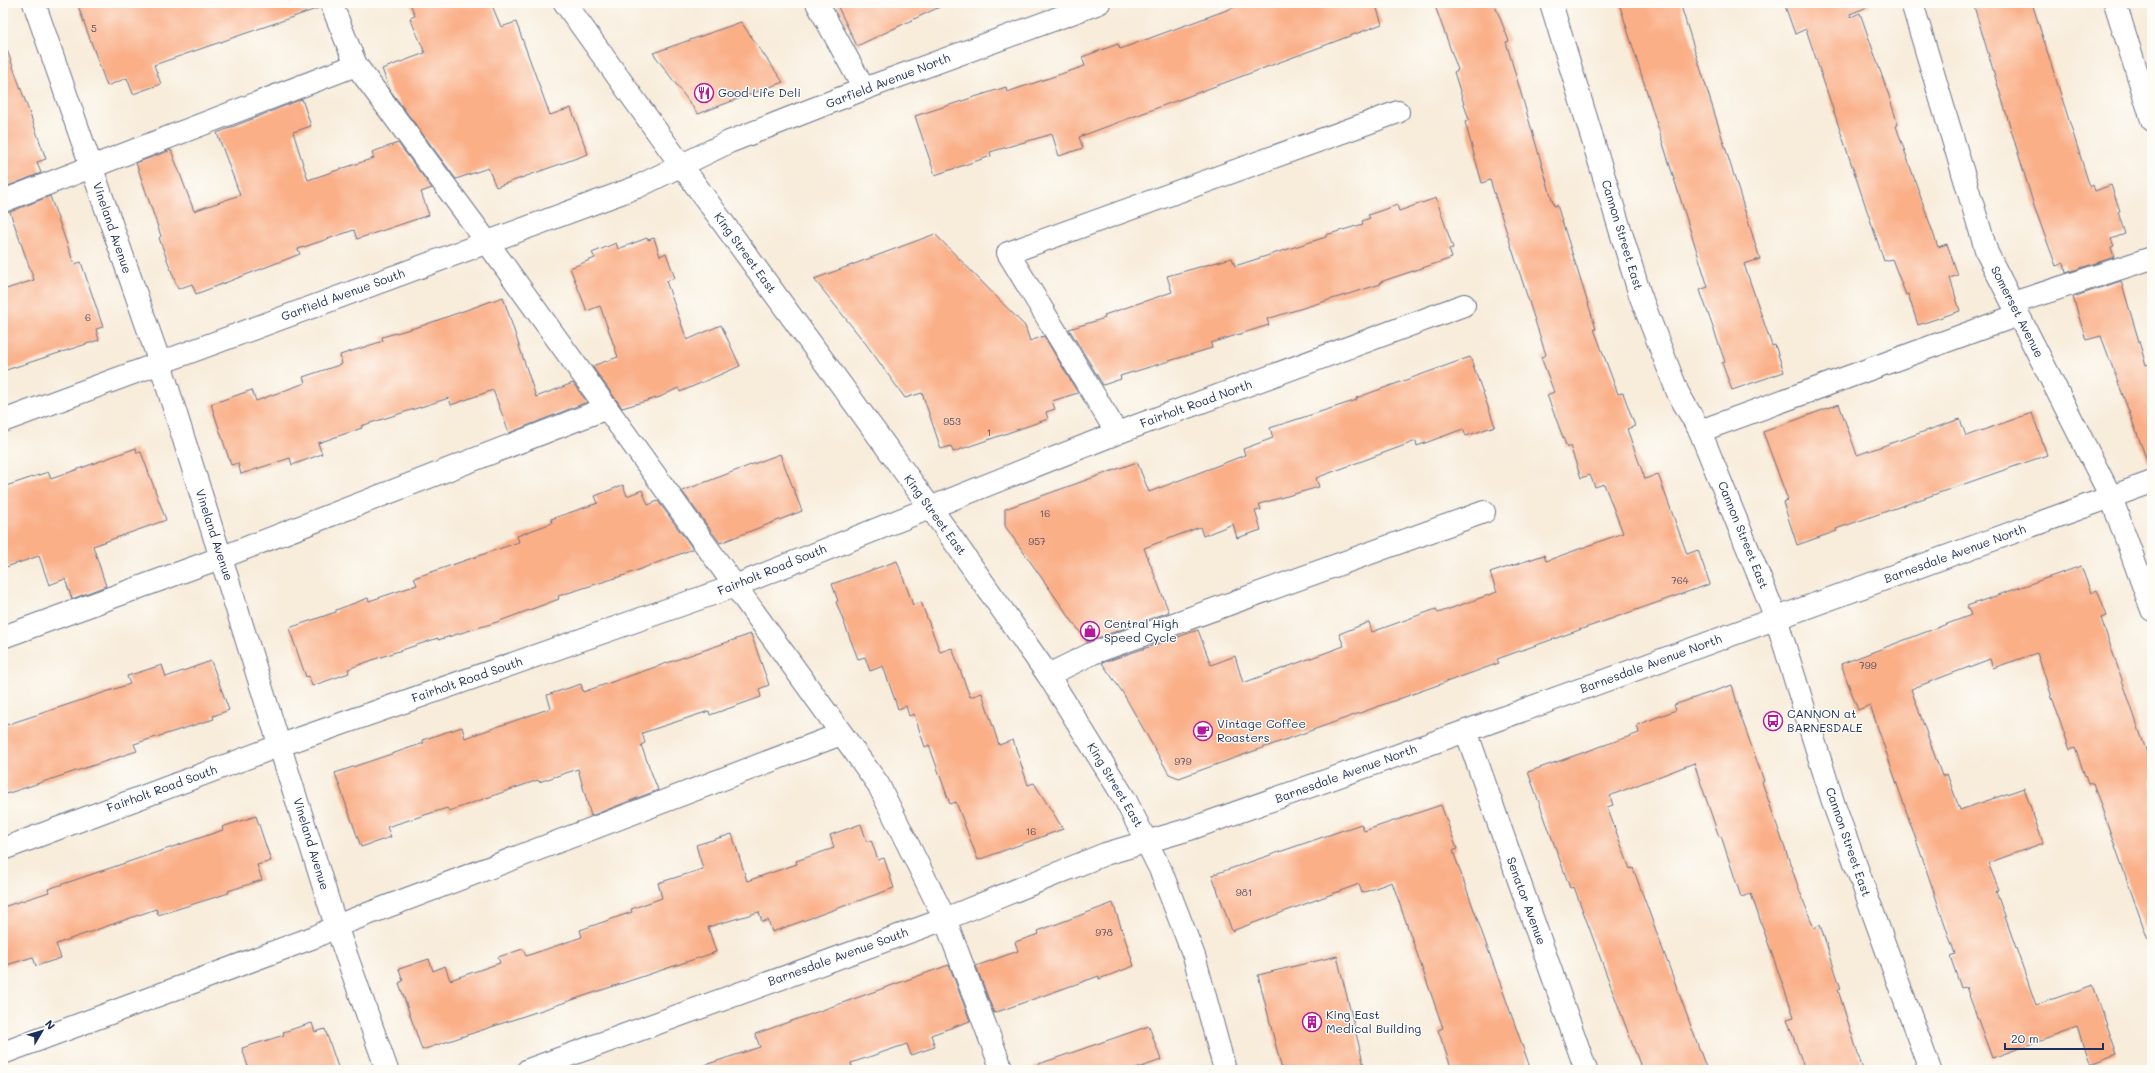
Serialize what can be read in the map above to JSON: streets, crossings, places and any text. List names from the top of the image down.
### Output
{
  "streets": {
    "street": [
      "Garfield Avenue North",
      "Vineland Avenue",
      "Cannon Street East",
      "King Street East",
      "Garfield Avenue South",
      "Somerset Avenue",
      "Fairholt Road North",
      "Barnesdale Avenue North",
      "Fairholt Road South",
      "Senator Avenue",
      "Barnesdale Avenue South"
    ]
  },
  "crossings": [
    ["Garfield Avenue North", "King Street East"],
    ["Garfield Avenue North", "Garfield Avenue South"],
    ["Vineland Avenue", "Garfield Avenue South"],
    ["Vineland Avenue", "Fairholt Road South"],
    ["Cannon Street East", "Barnesdale Avenue North"],
    ["King Street East", "Garfield Avenue South"],
    ["King Street East", "Fairholt Road North"],
    ["King Street East", "Barnesdale Avenue North"],
    ["King Street East", "Fairholt Road South"],
    ["King Street East", "Barnesdale Avenue South"],
    ["Somerset Avenue", "Barnesdale Avenue North"],
    ["Fairholt Road North", "Fairholt Road South"],
    ["Barnesdale Avenue North", "Senator Avenue"],
    ["Barnesdale Avenue North", "Barnesdale Avenue South"]
  ],
  "places": {
    "restaurant": ["Good Life Deli"],
    "shop": ["Central High Speed Cycle"],
    "bus stop": ["CANNON at BARNESDALE"],
    "cafe": ["Vintage Coffee Roasters"],
    "building": ["King East Medical Building"]
  },
  "house_numbers": [
    "5",
    "6",
    "953",
    "1",
    "16",
    "957",
    "764",
    "799",
    "979",
    "16",
    "981",
    "978"
  ],
  "scale_bar": "20 m",
  "north": "top right"
}
